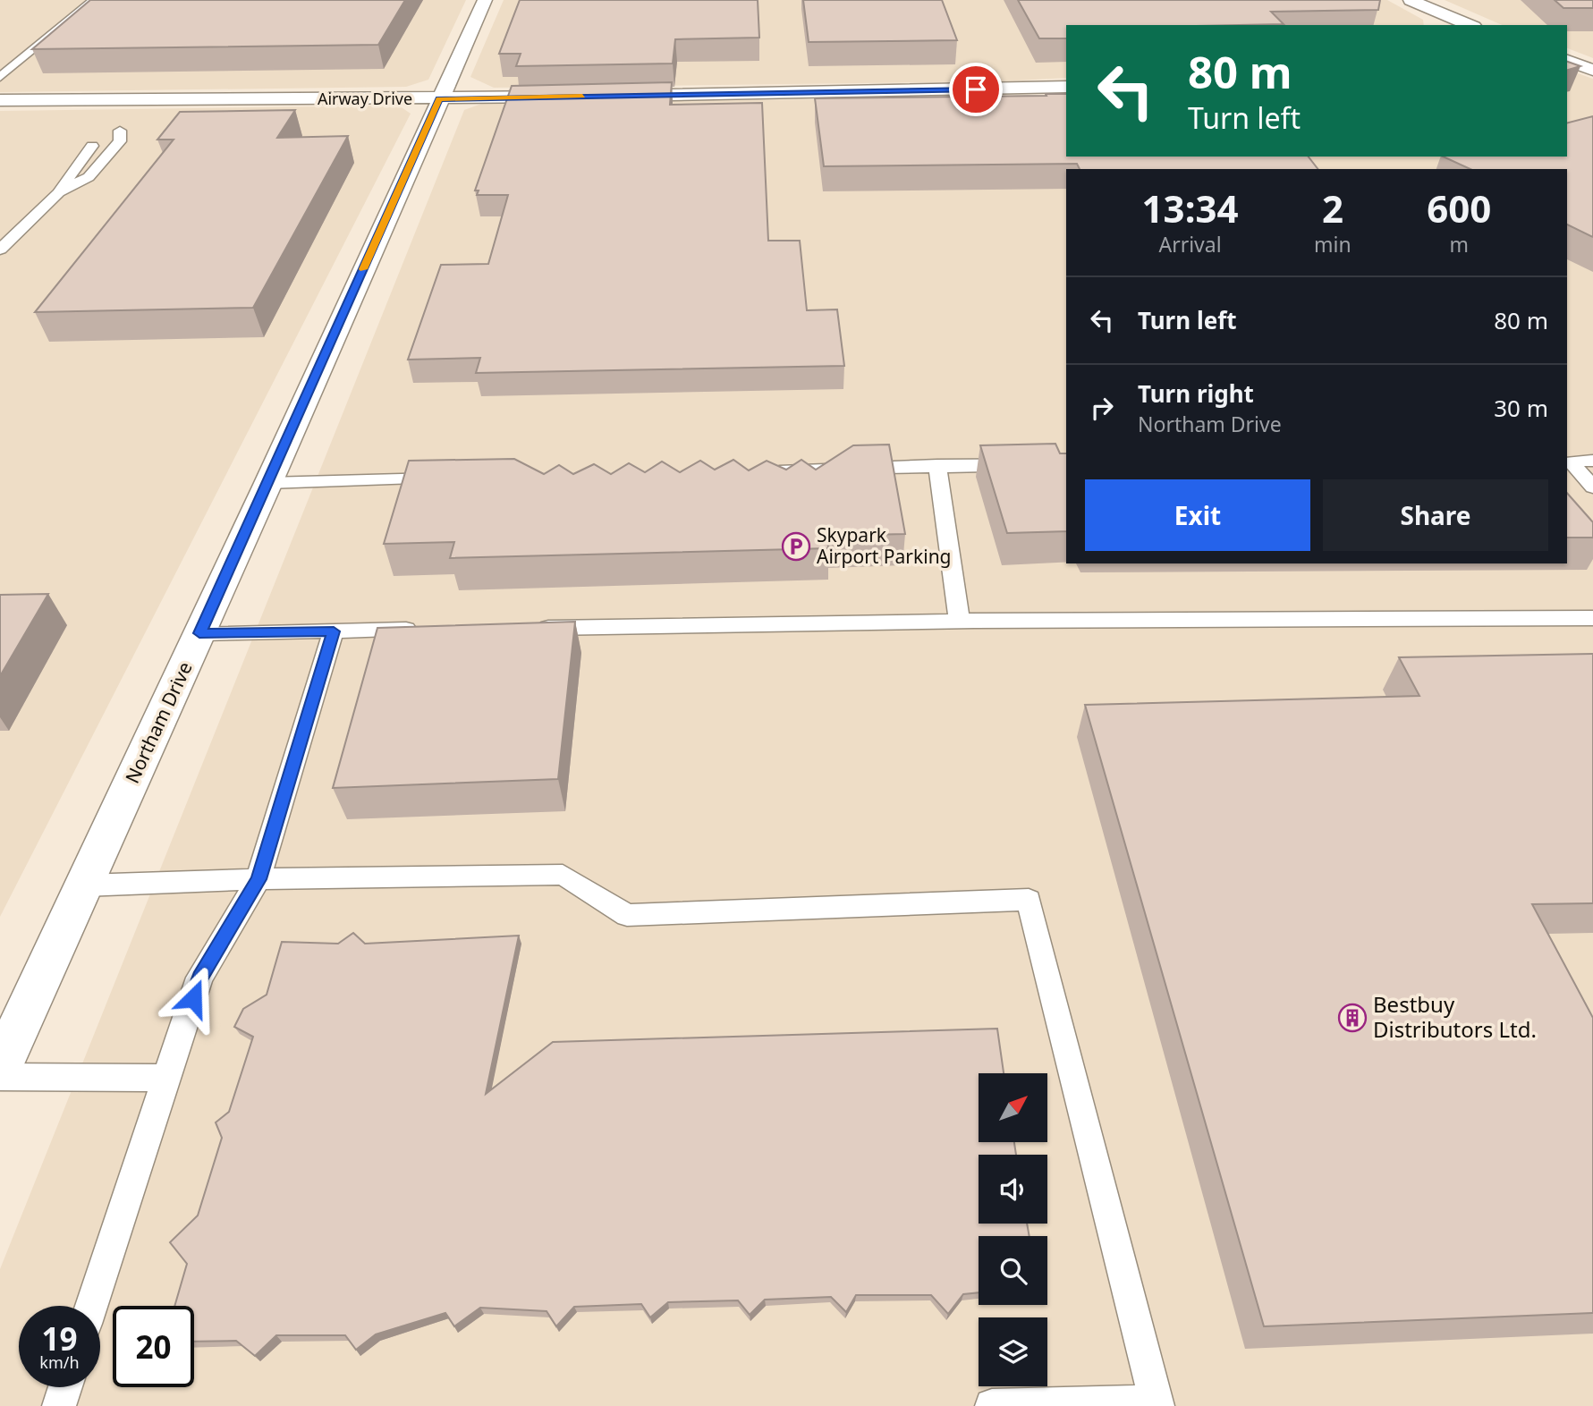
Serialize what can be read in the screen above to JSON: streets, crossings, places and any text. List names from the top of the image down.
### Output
{
  "streets": {
    "street": ["Airway Drive", "Northam Drive"]
  },
  "crossings": [
    ["Airway Drive", "Northam Drive"]
  ],
  "places": {
    "parking": ["Skypark Airport Parking"],
    "building": ["Bestbuy Distributors Ltd."]
  },
  "north": "top right",
  "page": {
    "turn": ["80 m", "Turn left"],
    "eta": [
      "13:34",
      "Arrival",
      "2",
      "min",
      "600",
      "m"
    ],
    "list": [
      {
        "name": "Turn left",
        "value": "80 m"
      },
      {
        "name": "Turn right",
        "note": "Northam Drive",
        "value": "30 m"
      }
    ],
    "buttons": ["Exit", "Share"],
    "speed": "19 km/h",
    "limit": "20"
  }
}
